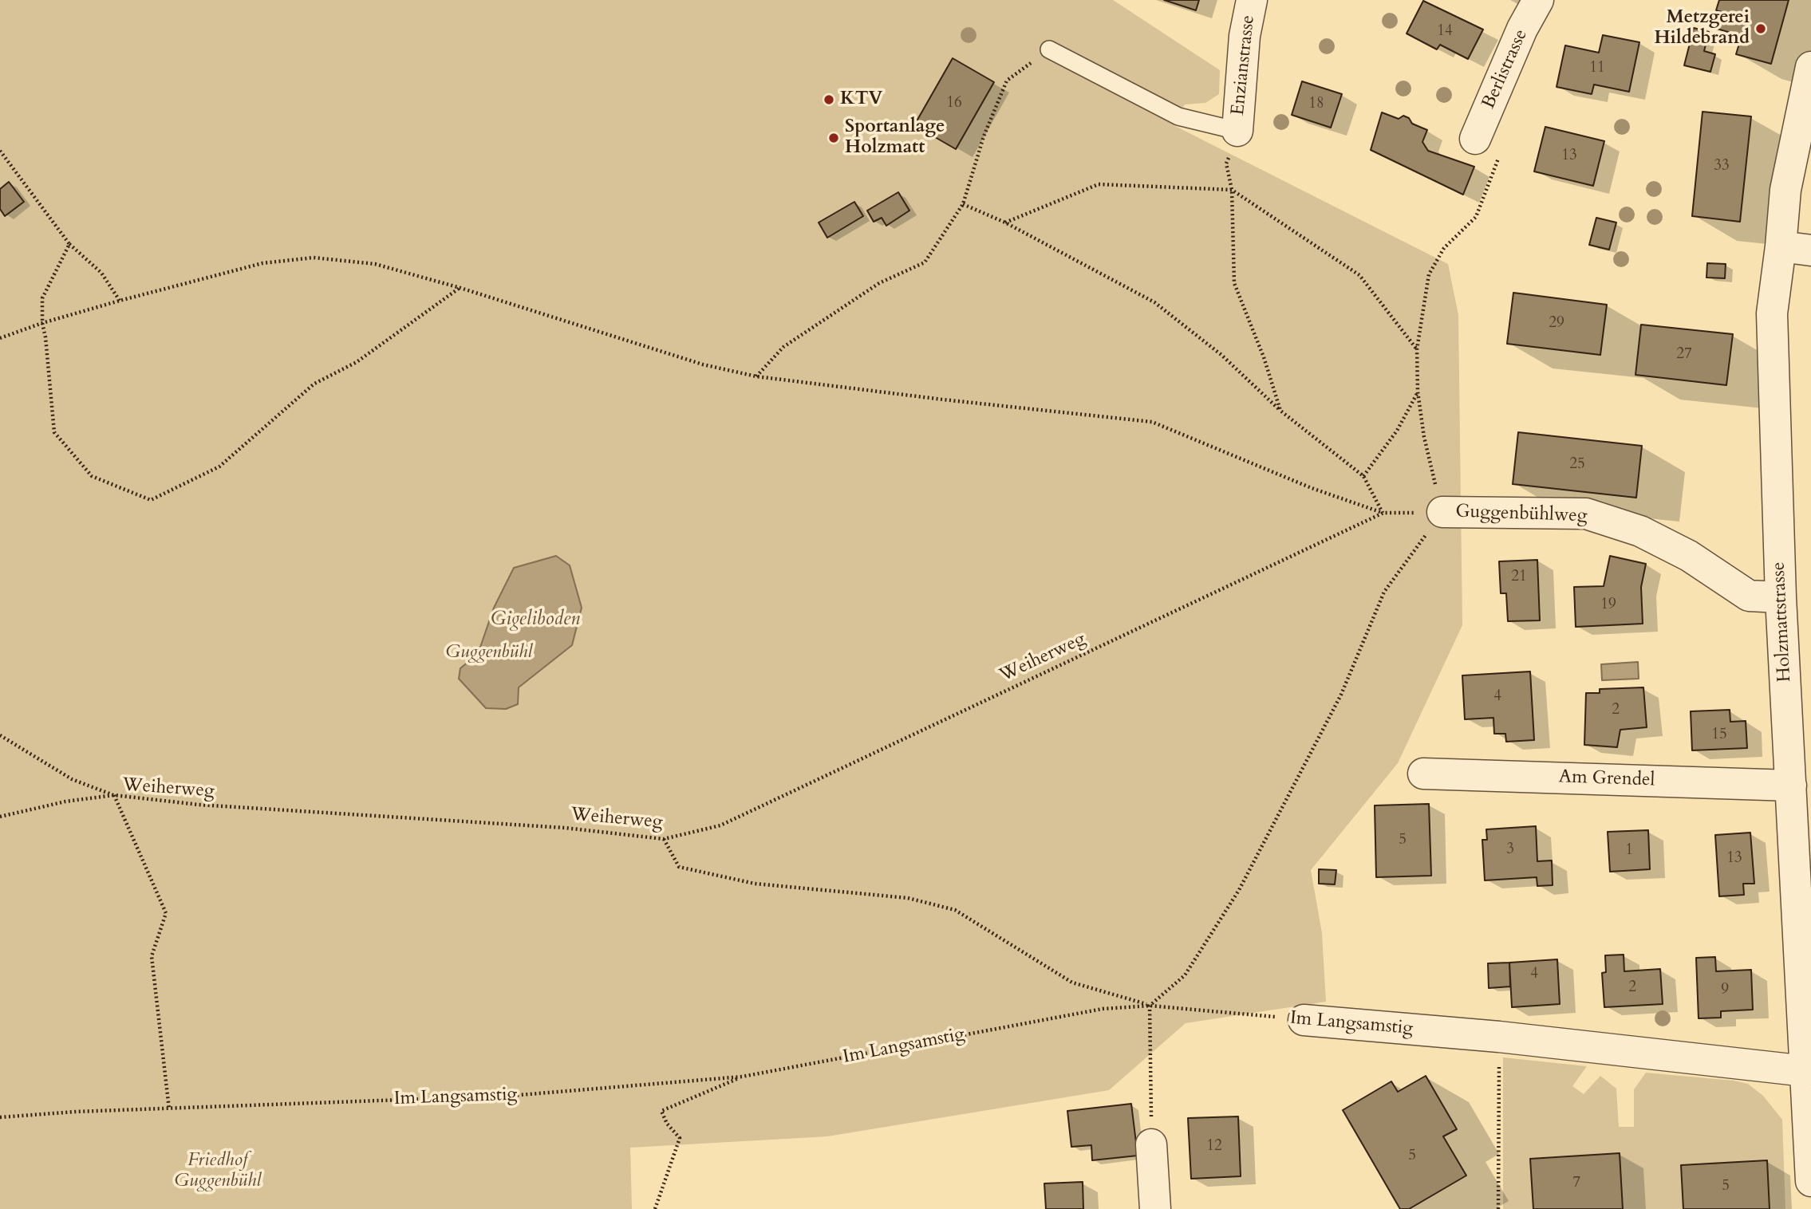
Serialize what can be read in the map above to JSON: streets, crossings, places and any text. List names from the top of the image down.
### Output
{
  "streets": {
    "street": [
      "Enzianstrasse",
      "Berlistrasse",
      "Guggenbühlweg",
      "Holzmattstrasse",
      "Am Grendel",
      "Im Langsamstig"
    ],
    "path": ["Weiherweg"]
  },
  "crossings": [
    ["Guggenbühlweg", "Holzmattstrasse"],
    ["Guggenbühlweg", "Weiherweg"],
    ["Holzmattstrasse", "Am Grendel"],
    ["Holzmattstrasse", "Im Langsamstig"],
    ["Weiherweg", "Im Langsamstig"]
  ],
  "water": ["Gigeliboden"],
  "parks": ["Guggenbühl", "Friedhof Guggenbühl"],
  "places": ["Metzgerei Hildebrand", "KTV", "Sportanlage Holzmatt"],
  "house_numbers": [
    "14",
    "11",
    "16",
    "18",
    "13",
    "33",
    "29",
    "27",
    "25",
    "21",
    "19",
    "4",
    "2",
    "15",
    "5",
    "3",
    "1",
    "13",
    "4",
    "2",
    "9",
    "12",
    "5",
    "7",
    "5"
  ]
}
